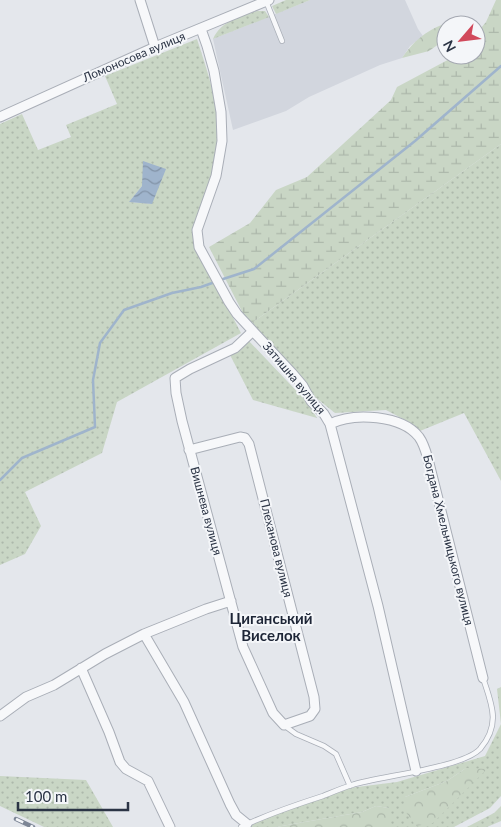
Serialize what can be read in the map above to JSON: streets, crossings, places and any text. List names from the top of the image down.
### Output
{
  "streets": {
    "street": [
      "Ломоносова вулиця",
      "Затишна вулиця",
      "Вишнева вулиця",
      "Богдана Хмельницького вулиця",
      "Плеханова вулиця"
    ]
  },
  "crossings": [
    ["Ломоносова вулиця", "Затишна вулиця"],
    ["Затишна вулиця", "Вишнева вулиця"],
    ["Затишна вулиця", "Богдана Хмельницького вулиця"],
    ["Вишнева вулиця", "Плеханова вулиця"]
  ],
  "districts": ["Циганський Виселок"],
  "scale_bar": "100 m",
  "north": "bottom left"
}
